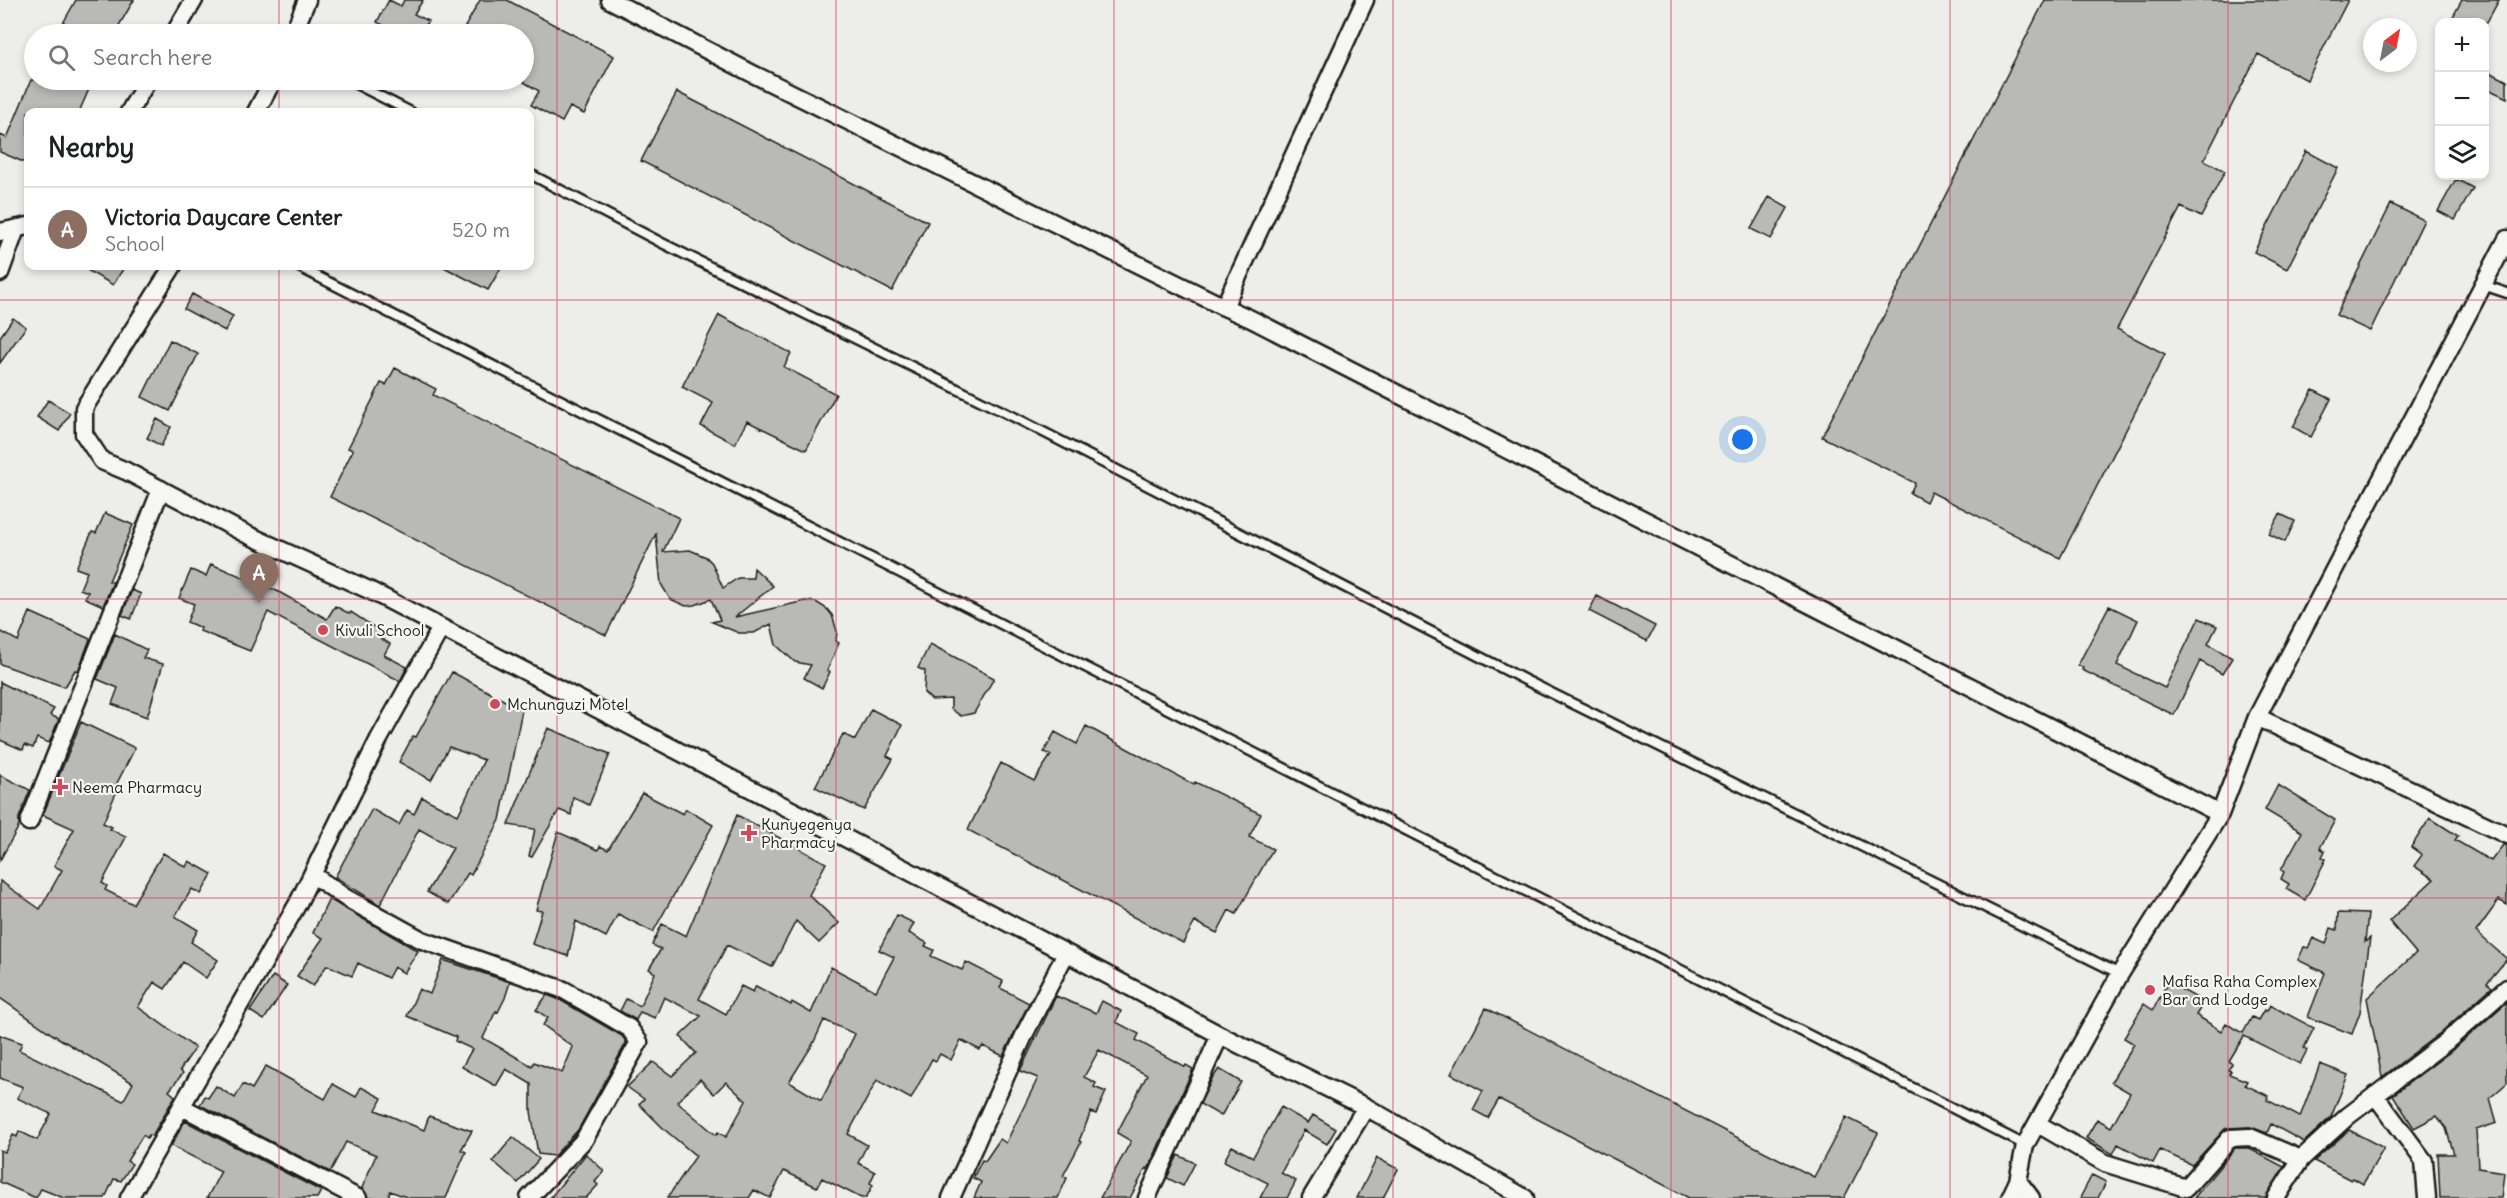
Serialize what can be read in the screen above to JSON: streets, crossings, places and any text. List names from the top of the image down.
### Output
{
  "places": {
    "other": ["Kivuli School", "Mchunguzi Motel", "Mafisa Raha Complex Bar and Lodge"],
    "health": ["Neema Pharmacy", "Kunyegenya Pharmacy"]
  },
  "north": "top right",
  "page": {
    "map_buttons": ["+", "−"],
    "search": "Search here",
    "heading": "Nearby",
    "list": [
      {
        "mark": "A",
        "name": "Victoria Daycare Center",
        "note": "School",
        "value": "520 m"
      }
    ],
    "pins": "A"
  }
}
